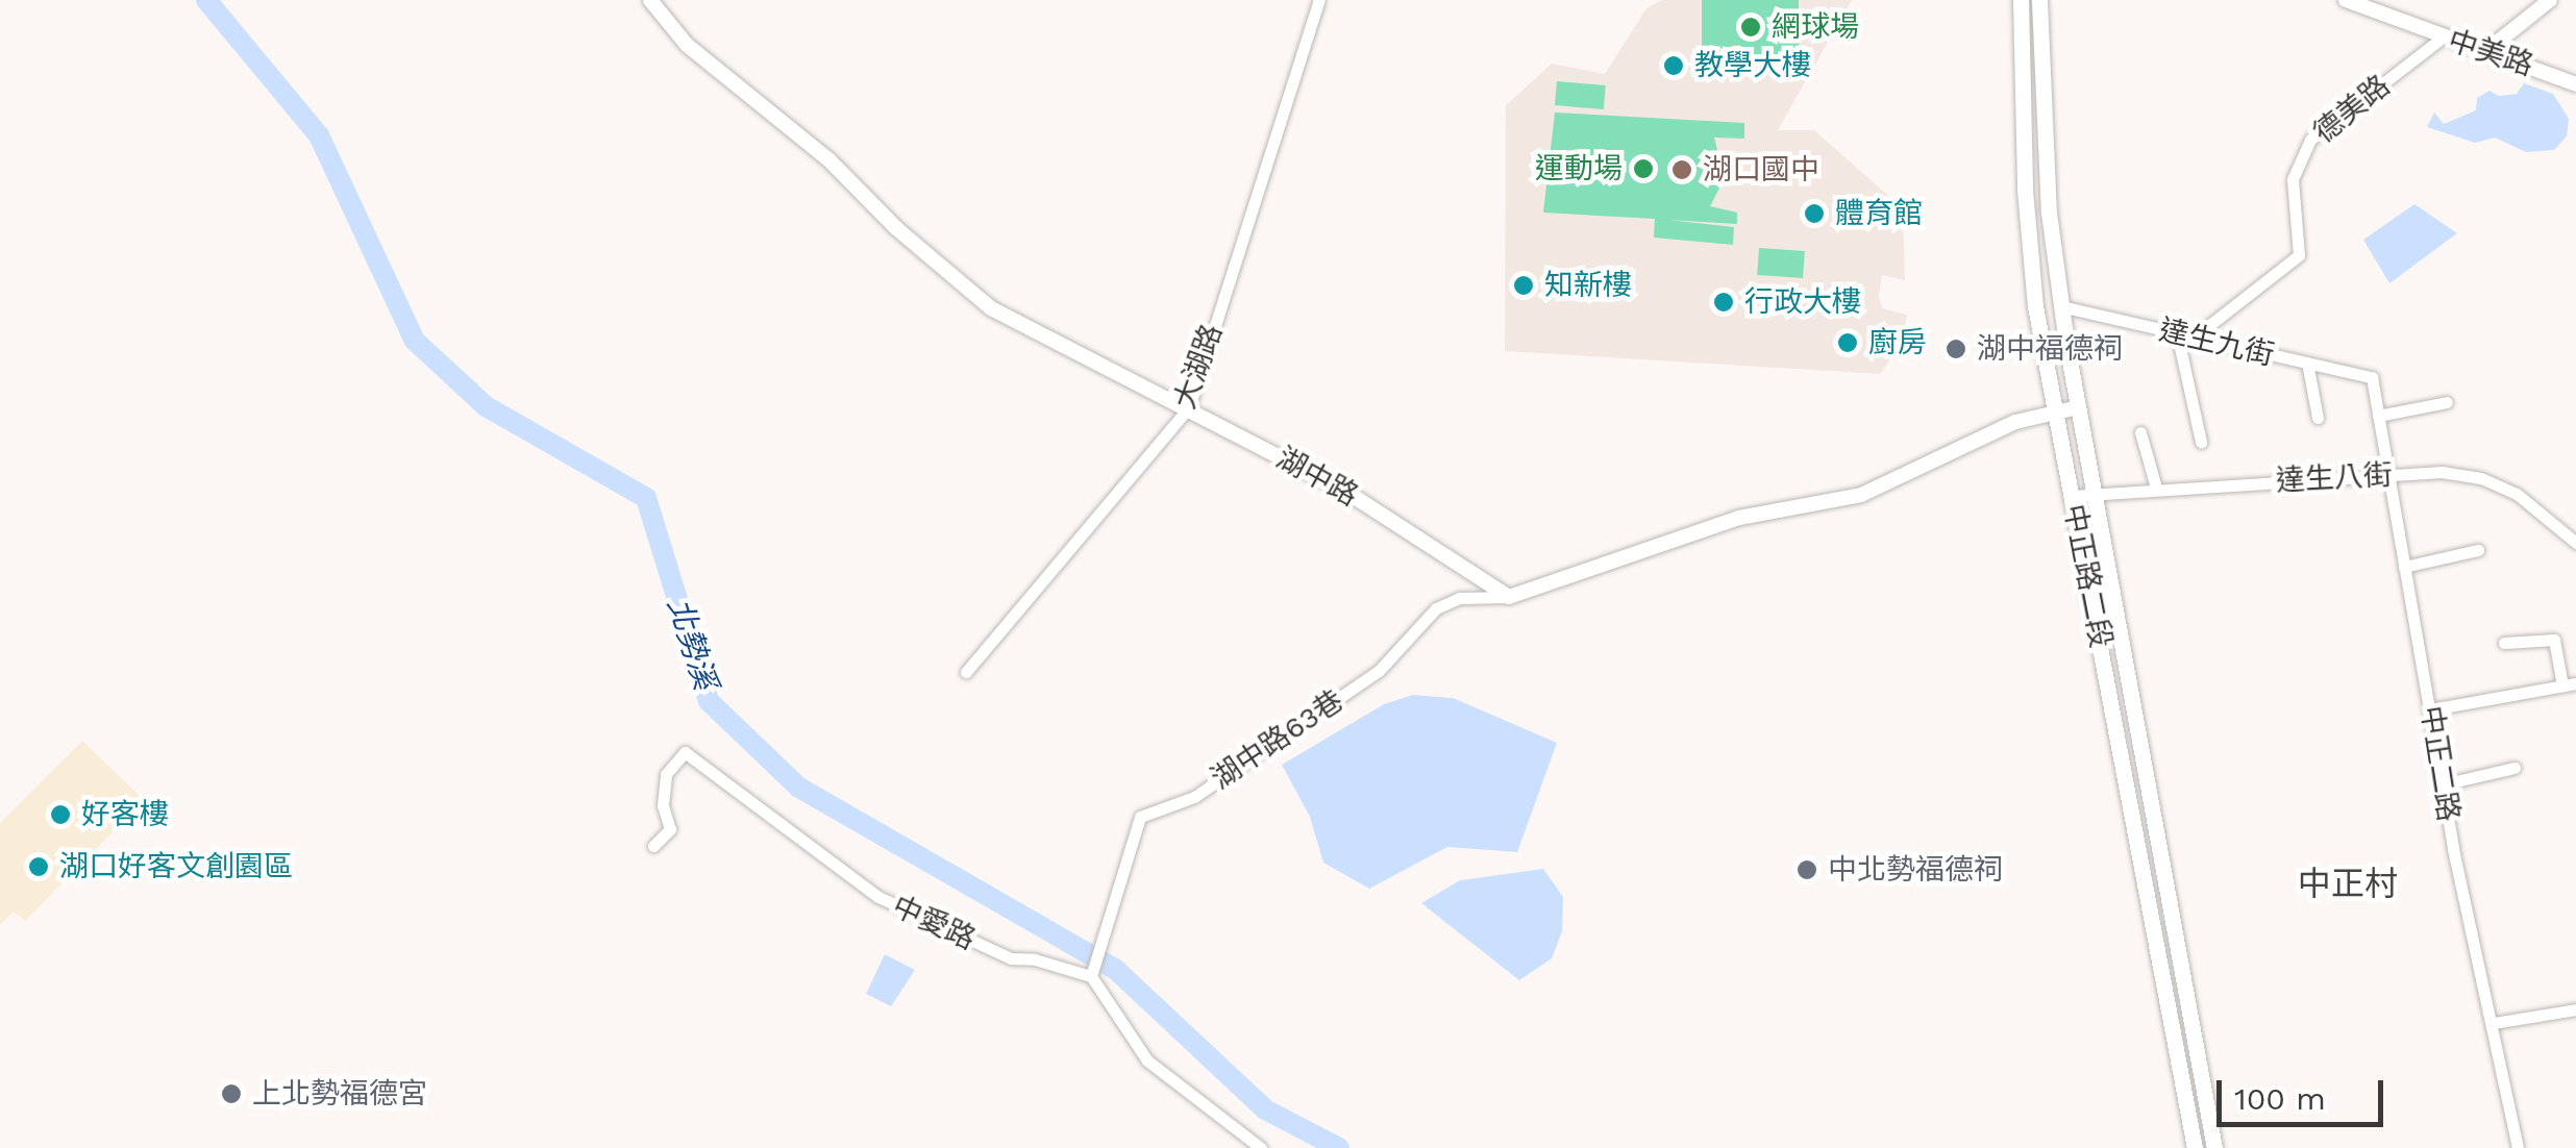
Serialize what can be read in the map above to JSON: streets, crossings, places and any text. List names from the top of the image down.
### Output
{
  "streets": {
    "main road": ["中正路二段"],
    "street": [
      "中美路",
      "德美路",
      "達生九街",
      "大湖路",
      "湖中路",
      "達生八街",
      "湖中路63巷",
      "中正二路",
      "中愛路"
    ]
  },
  "crossings": [
    ["中美路", "德美路"],
    ["德美路", "達生九街"],
    ["達生九街", "中正路二段"],
    ["達生九街", "中正二路"],
    ["大湖路", "湖中路"],
    ["湖中路", "湖中路63巷"],
    ["達生八街", "中正路二段"],
    ["達生八街", "中正二路"],
    ["湖中路63巷", "中愛路"]
  ],
  "districts": ["中正村"],
  "water": ["北勢溪"],
  "places": [
    "網球場",
    "教學大樓",
    "運動場",
    "湖口國中",
    "體育館",
    "知新樓",
    "行政大樓",
    "廚房",
    "湖中福德祠",
    "好客樓",
    "湖口好客文創園區",
    "中北勢福德祠",
    "上北勢福德宮"
  ],
  "scale_bar": "100 m"
}
